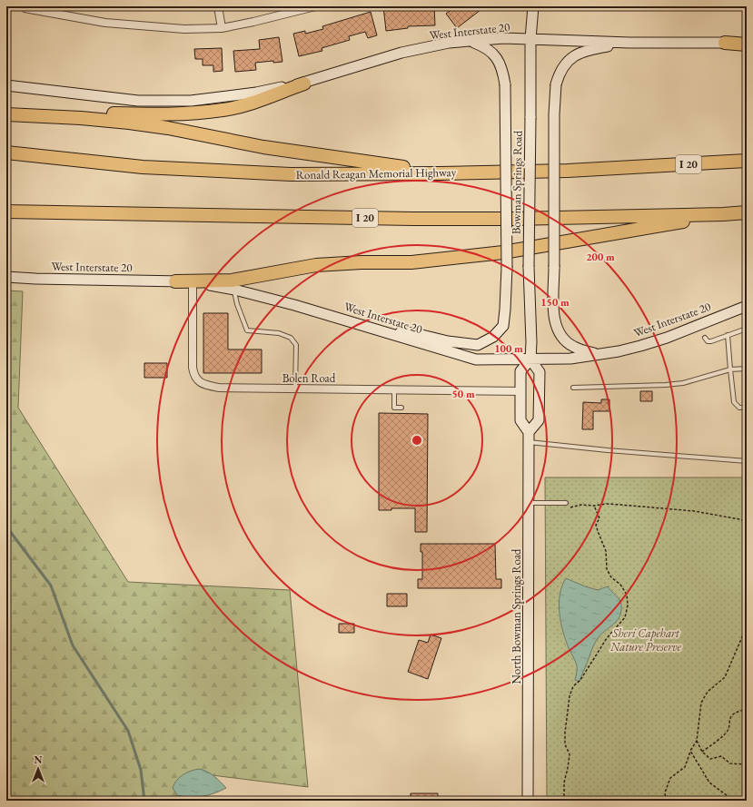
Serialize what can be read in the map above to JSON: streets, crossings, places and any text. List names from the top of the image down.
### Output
{
  "streets": {
    "highway": ["I 20", "Ronald Reagan Memorial Highway"],
    "main road": ["West Interstate 20", "Bowman Springs Road", "North Bowman Springs Road"],
    "street": ["Bolen Road"]
  },
  "crossings": [
    ["West Interstate 20", "Bowman Springs Road"],
    ["West Interstate 20", "Bolen Road"],
    ["West Interstate 20", "North Bowman Springs Road"],
    ["Bowman Springs Road", "North Bowman Springs Road"],
    ["Bolen Road", "North Bowman Springs Road"]
  ],
  "parks": ["Sheri Capehart Nature Preserve"],
  "north": "top",
  "rings": [
    "200 m",
    "150 m",
    "100 m",
    "50 m"
  ]
}
